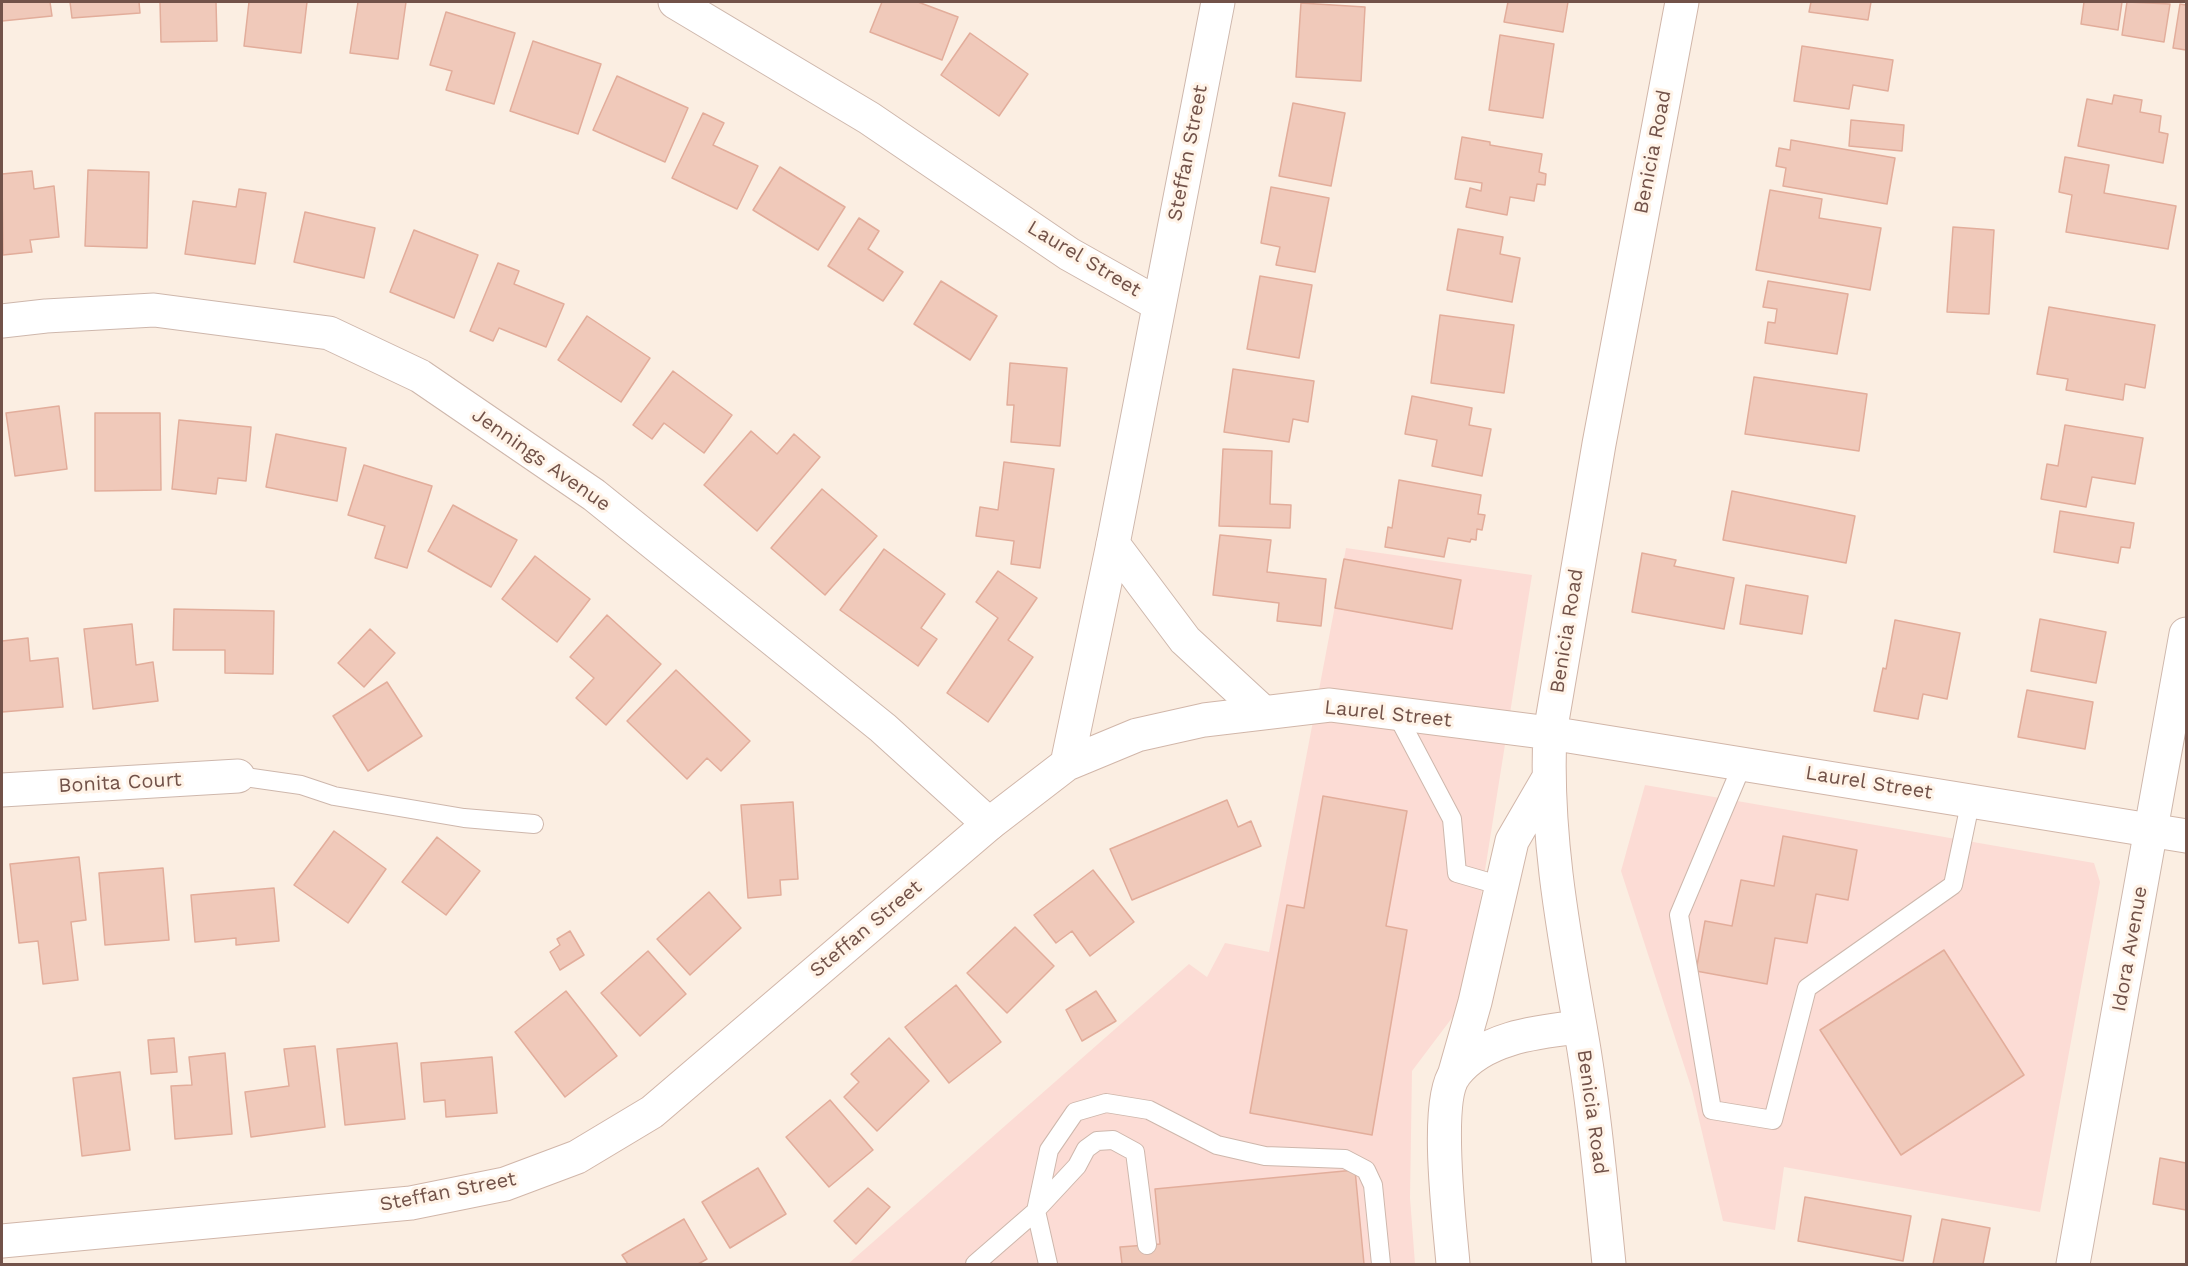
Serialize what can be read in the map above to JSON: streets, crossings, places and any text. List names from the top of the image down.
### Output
{
  "streets": {
    "street": [
      "Benicia Road",
      "Steffan Street",
      "Laurel Street",
      "Jennings Avenue",
      "Bonita Court",
      "Idora Avenue"
    ]
  },
  "crossings": [
    ["Benicia Road", "Laurel Street"],
    ["Steffan Street", "Laurel Street"],
    ["Steffan Street", "Jennings Avenue"],
    ["Laurel Street", "Idora Avenue"]
  ]
}
